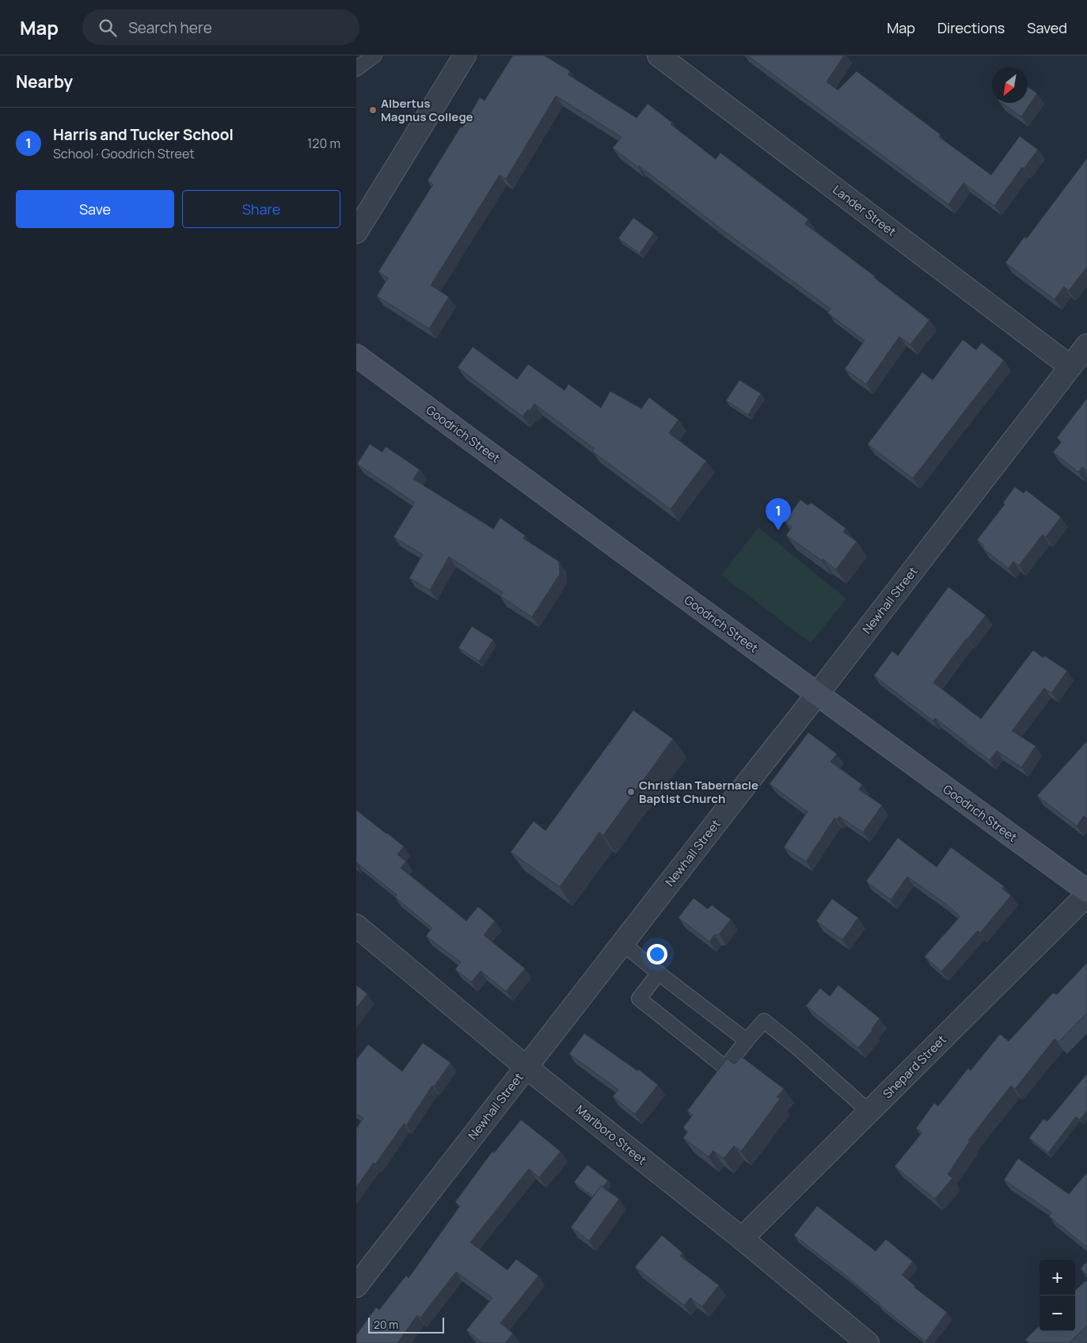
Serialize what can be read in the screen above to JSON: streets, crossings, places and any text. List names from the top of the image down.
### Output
{
  "streets": {
    "main road": ["Goodrich Street"],
    "street": [
      "Lander Street",
      "Newhall Street",
      "Shepard Street",
      "Marlboro Street"
    ]
  },
  "crossings": [
    ["Lander Street", "Newhall Street"],
    ["Goodrich Street", "Newhall Street"],
    ["Newhall Street", "Marlboro Street"],
    ["Shepard Street", "Marlboro Street"]
  ],
  "places": ["Albertus Magnus College", "Christian Tabernacle Baptist Church"],
  "scale_bar": "20 m",
  "north": "bottom left",
  "page": {
    "header": "Map",
    "search": "Search here",
    "nav": ["Map", "Directions", "Saved"],
    "heading": "Nearby",
    "list": [
      {
        "mark": "1",
        "name": "Harris and Tucker School",
        "note": "School · Goodrich Street",
        "value": "120 m"
      }
    ],
    "buttons": ["Save", "Share"],
    "pins": "1",
    "map_buttons": ["+", "−"],
    "scale": "20 m"
  }
}
